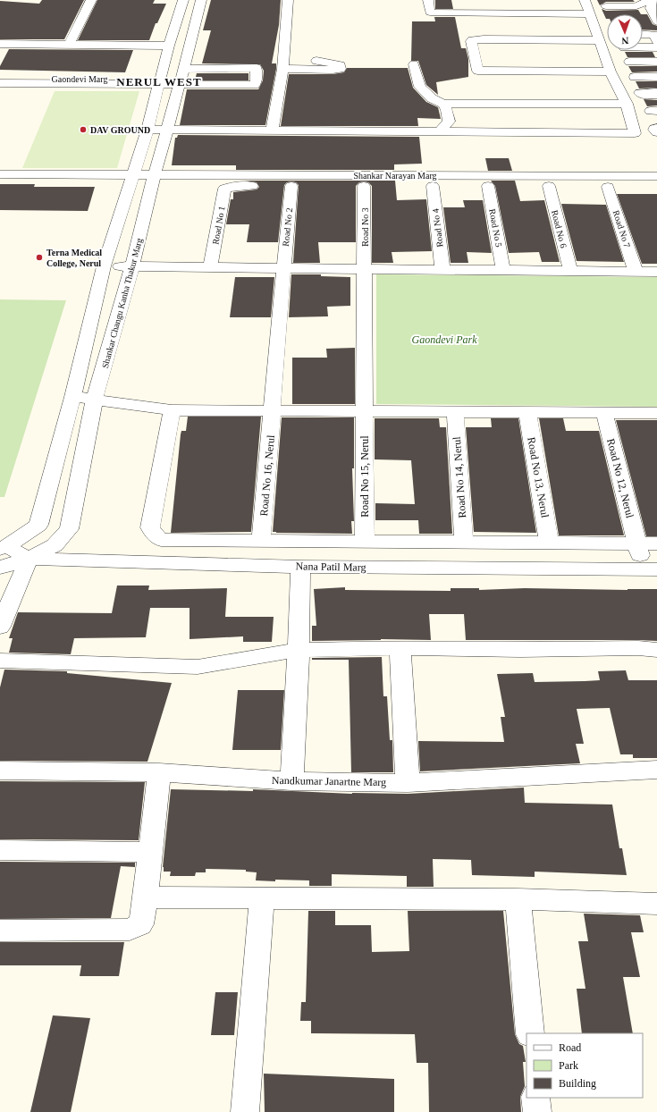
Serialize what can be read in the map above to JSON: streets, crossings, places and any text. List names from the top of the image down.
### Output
{
  "streets": {
    "street": [
      "Gaondevi Marg",
      "Shankar Narayan Marg",
      "Road No 1",
      "Road No 2",
      "Road No 3",
      "Road No 4",
      "Road No 5",
      "Road No 6",
      "Road No 7",
      "Shankar Changu Kanha Thakur Marg",
      "Road No 16, Nerul",
      "Road No 15, Nerul",
      "Road No 14, Nerul",
      "Road No 13, Nerul",
      "Road No 12, Nerul",
      "Nana Patil Marg",
      "Nandkumar Janartne Marg"
    ]
  },
  "crossings": [
    ["Gaondevi Marg", "Shankar Changu Kanha Thakur Marg"],
    ["Shankar Narayan Marg", "Shankar Changu Kanha Thakur Marg"],
    ["Road No 1", "Road No 2"],
    ["Road No 2", "Road No 16, Nerul"],
    ["Road No 3", "Road No 15, Nerul"],
    ["Shankar Changu Kanha Thakur Marg", "Nana Patil Marg"],
    ["Road No 12, Nerul", "Nana Patil Marg"]
  ],
  "districts": ["NERUL WEST"],
  "parks": ["Gaondevi Park"],
  "places": ["DAV GROUND", "Terna Medical College, Nerul"],
  "legend": ["Road", "Park", "Building"],
  "north": "bottom"
}
